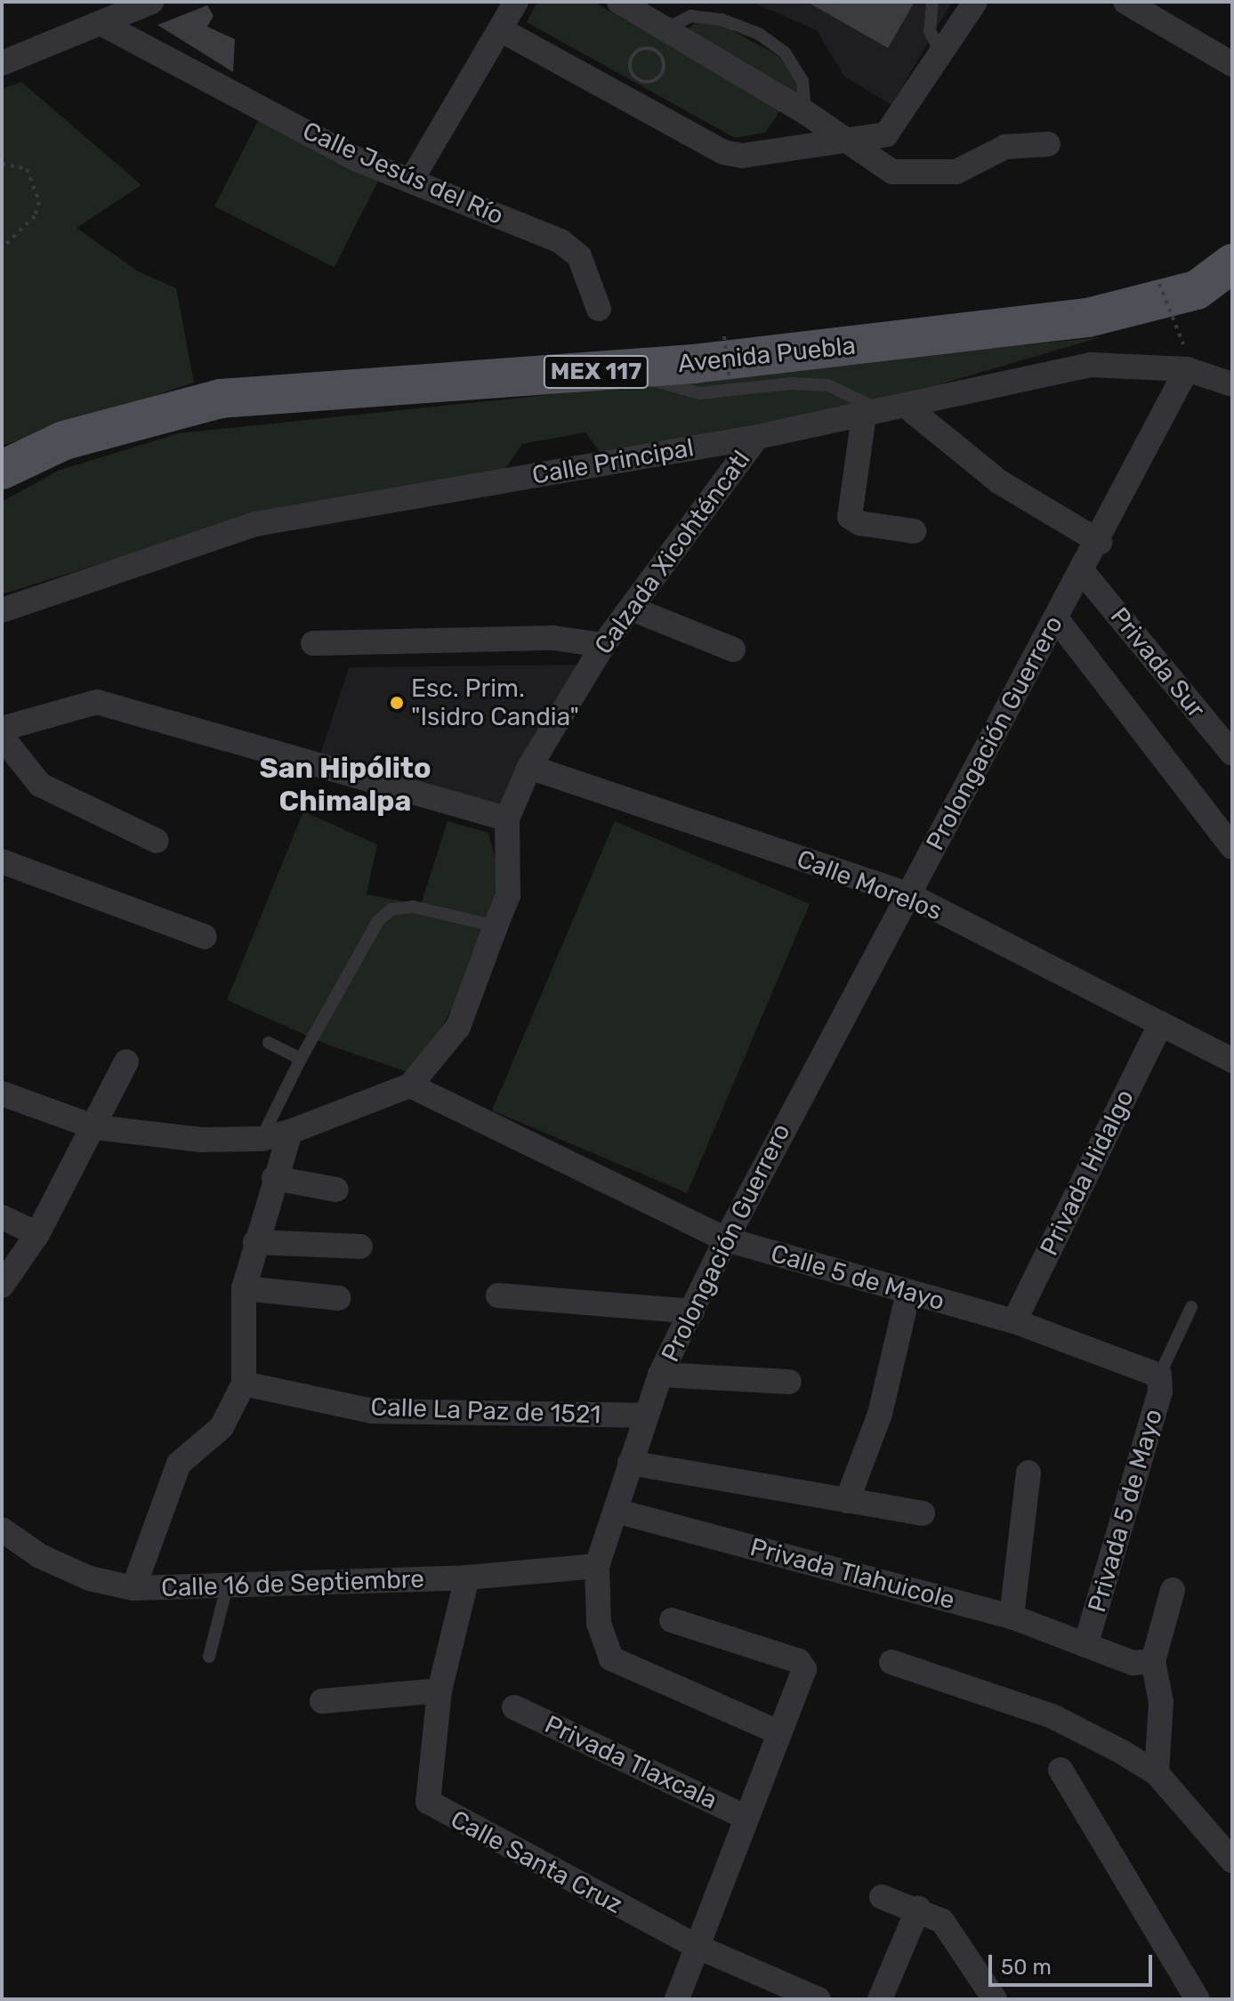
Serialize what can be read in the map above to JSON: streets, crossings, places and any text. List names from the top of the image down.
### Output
{
  "streets": {
    "main road": ["Avenida Puebla", "MEX 117"],
    "street": [
      "Calle Jesús del Río",
      "Calle Principal",
      "Calzada Xicohténcatl",
      "Privada Sur",
      "Prolongación Guerrero",
      "Calle Morelos",
      "Privada Hidalgo",
      "Calle 5 de Mayo",
      "Calle La Paz de 1521",
      "Privada 5 de Mayo",
      "Privada Tlahuicole",
      "Calle 16 de Septiembre",
      "Privada Tlaxcala",
      "Calle Santa Cruz"
    ]
  },
  "crossings": [
    ["Calle Principal", "Calzada Xicohténcatl"],
    ["Calle Principal", "Prolongación Guerrero"],
    ["Calzada Xicohténcatl", "Calle Morelos"],
    ["Privada Sur", "Prolongación Guerrero"],
    ["Prolongación Guerrero", "Calle Morelos"],
    ["Prolongación Guerrero", "Calle 5 de Mayo"],
    ["Prolongación Guerrero", "Calle La Paz de 1521"],
    ["Prolongación Guerrero", "Privada Tlahuicole"],
    ["Prolongación Guerrero", "Calle 16 de Septiembre"],
    ["Calle Morelos", "Privada Hidalgo"],
    ["Privada Hidalgo", "Calle 5 de Mayo"],
    ["Calle 5 de Mayo", "Privada 5 de Mayo"],
    ["Privada 5 de Mayo", "Privada Tlahuicole"],
    ["Calle 16 de Septiembre", "Calle Santa Cruz"]
  ],
  "districts": ["San Hipólito Chimalpa"],
  "places": ["Esc. Prim. \"Isidro Candia\""],
  "scale_bar": "50 m"
}
